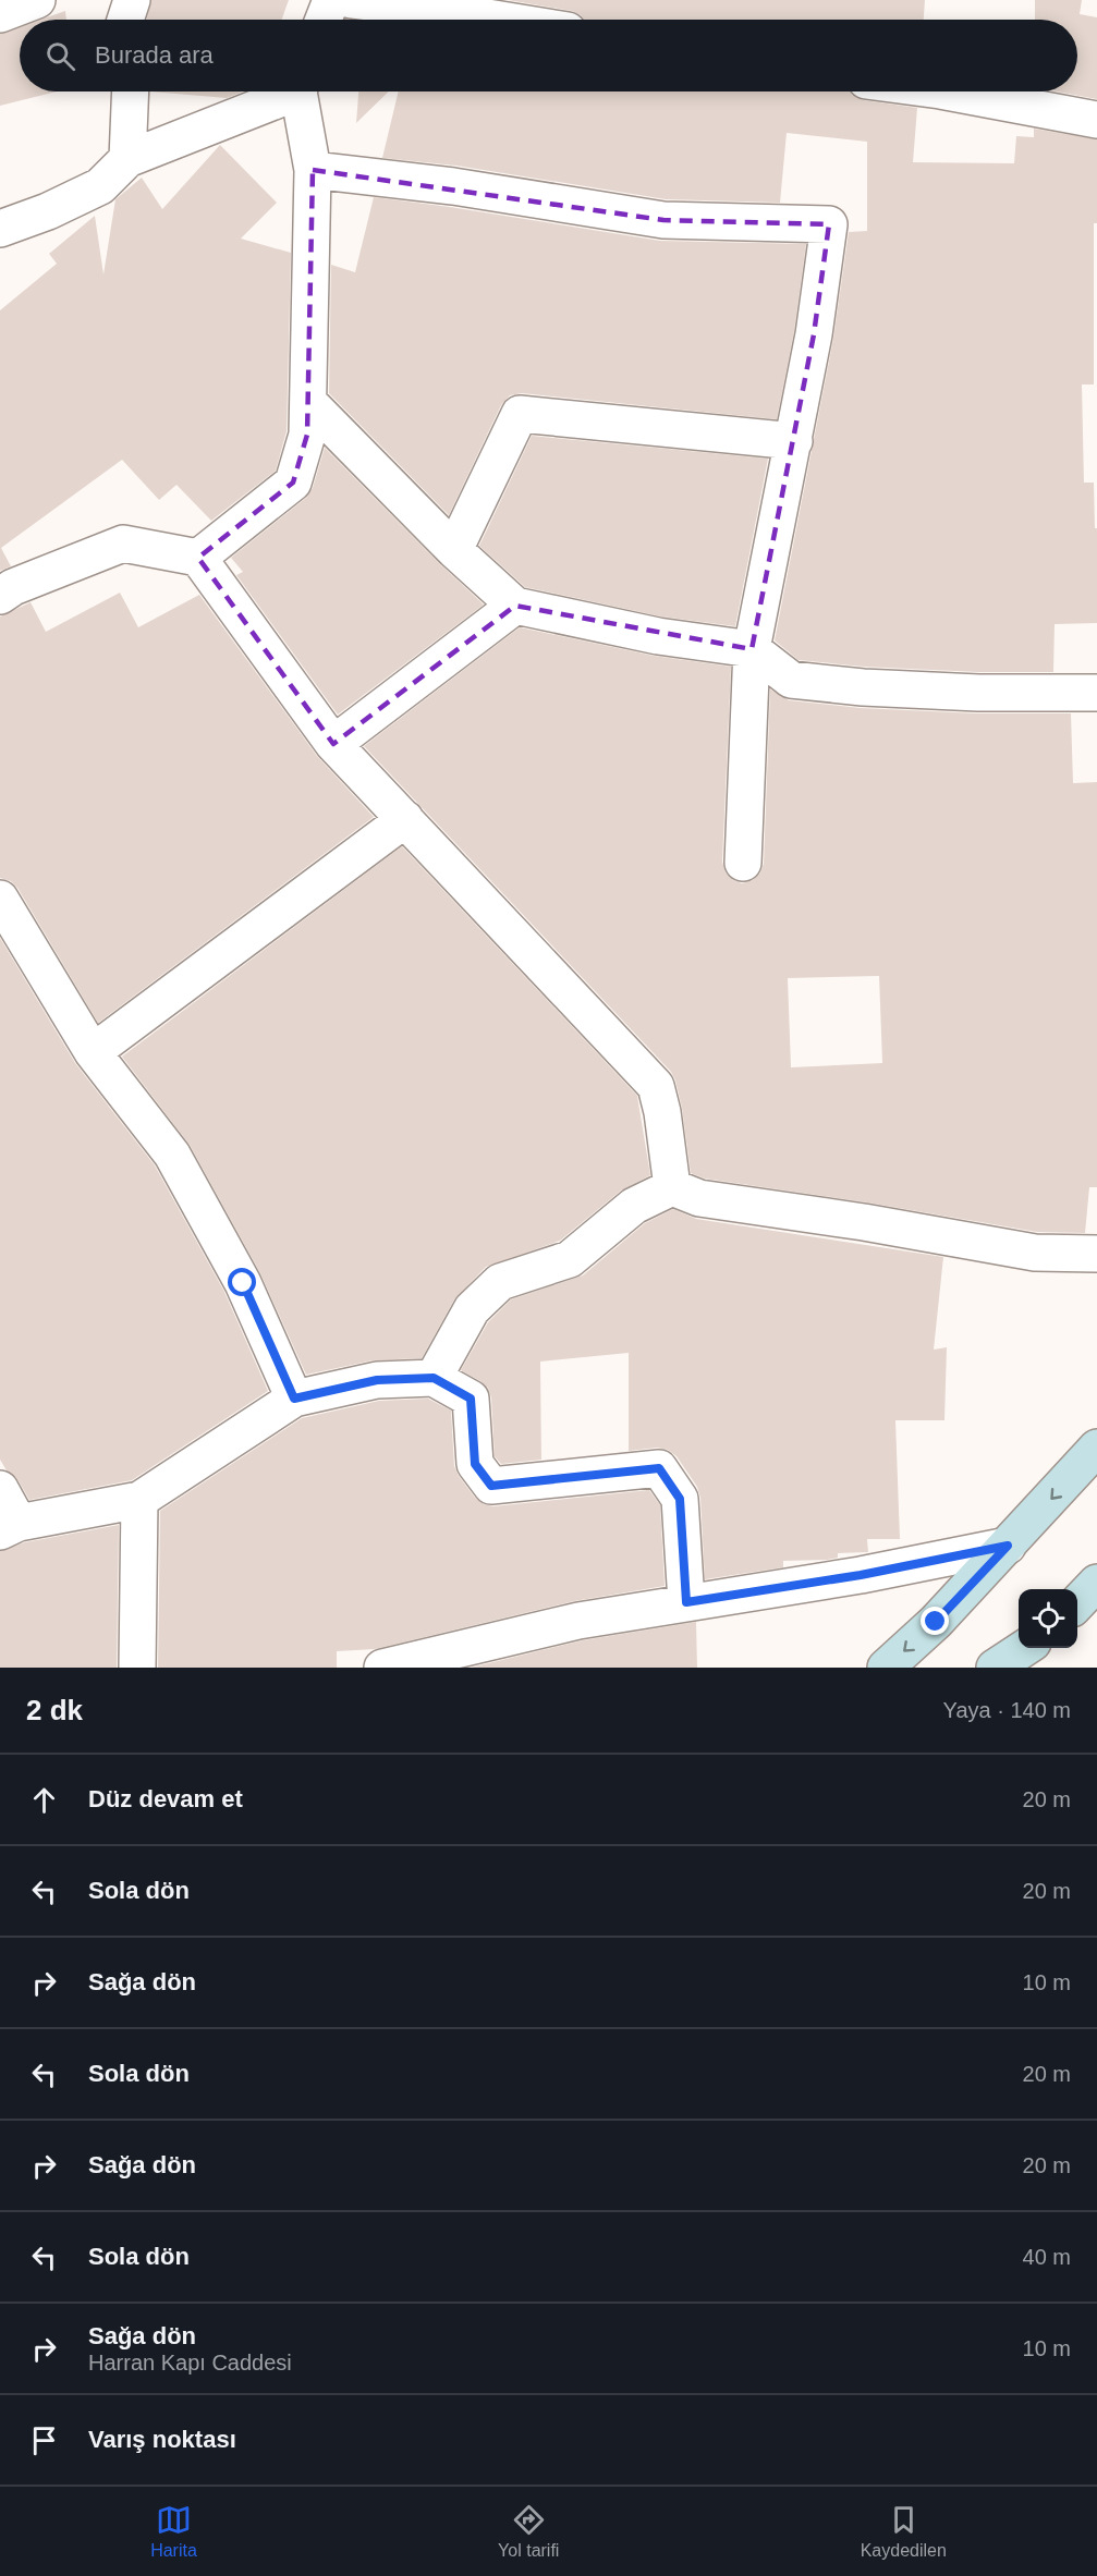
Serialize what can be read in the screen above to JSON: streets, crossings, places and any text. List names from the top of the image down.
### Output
{
  "page": {
    "search": "Burada ara",
    "heading": ["2 dk", "Yaya · 140 m"],
    "list": [
      ["Düz devam et", "20 m"],
      ["Sola dön", "20 m"],
      ["Sağa dön", "10 m"],
      ["Sola dön", "20 m"],
      ["Sağa dön", "20 m"],
      ["Sola dön", "40 m"],
      ["Sağa dön", "Harran Kapı Caddesi", "10 m"],
      "Varış noktası"
    ],
    "nav": ["Harita", "Yol tarifi", "Kaydedilen"]
  }
}
